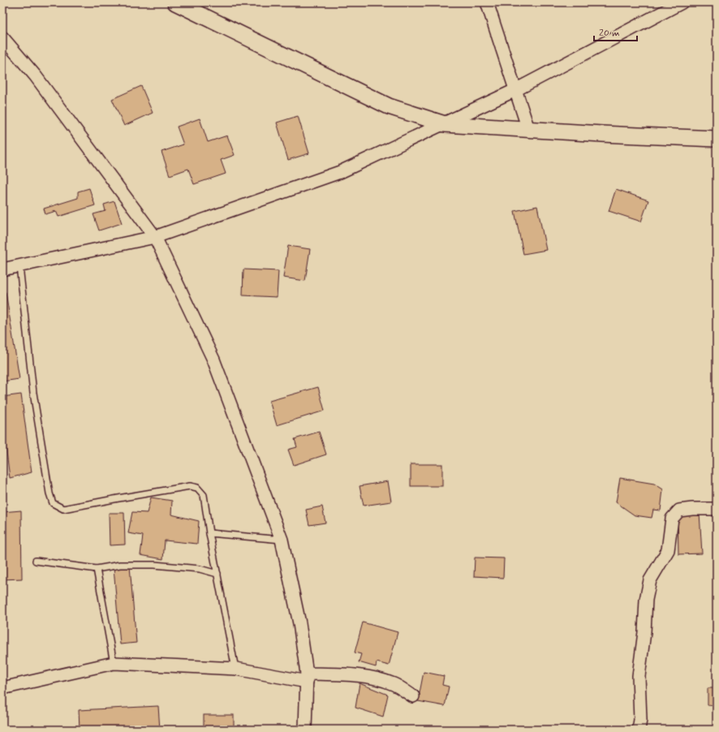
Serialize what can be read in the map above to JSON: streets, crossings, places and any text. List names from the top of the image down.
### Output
{
  "scale_bar": "20 m"
}
